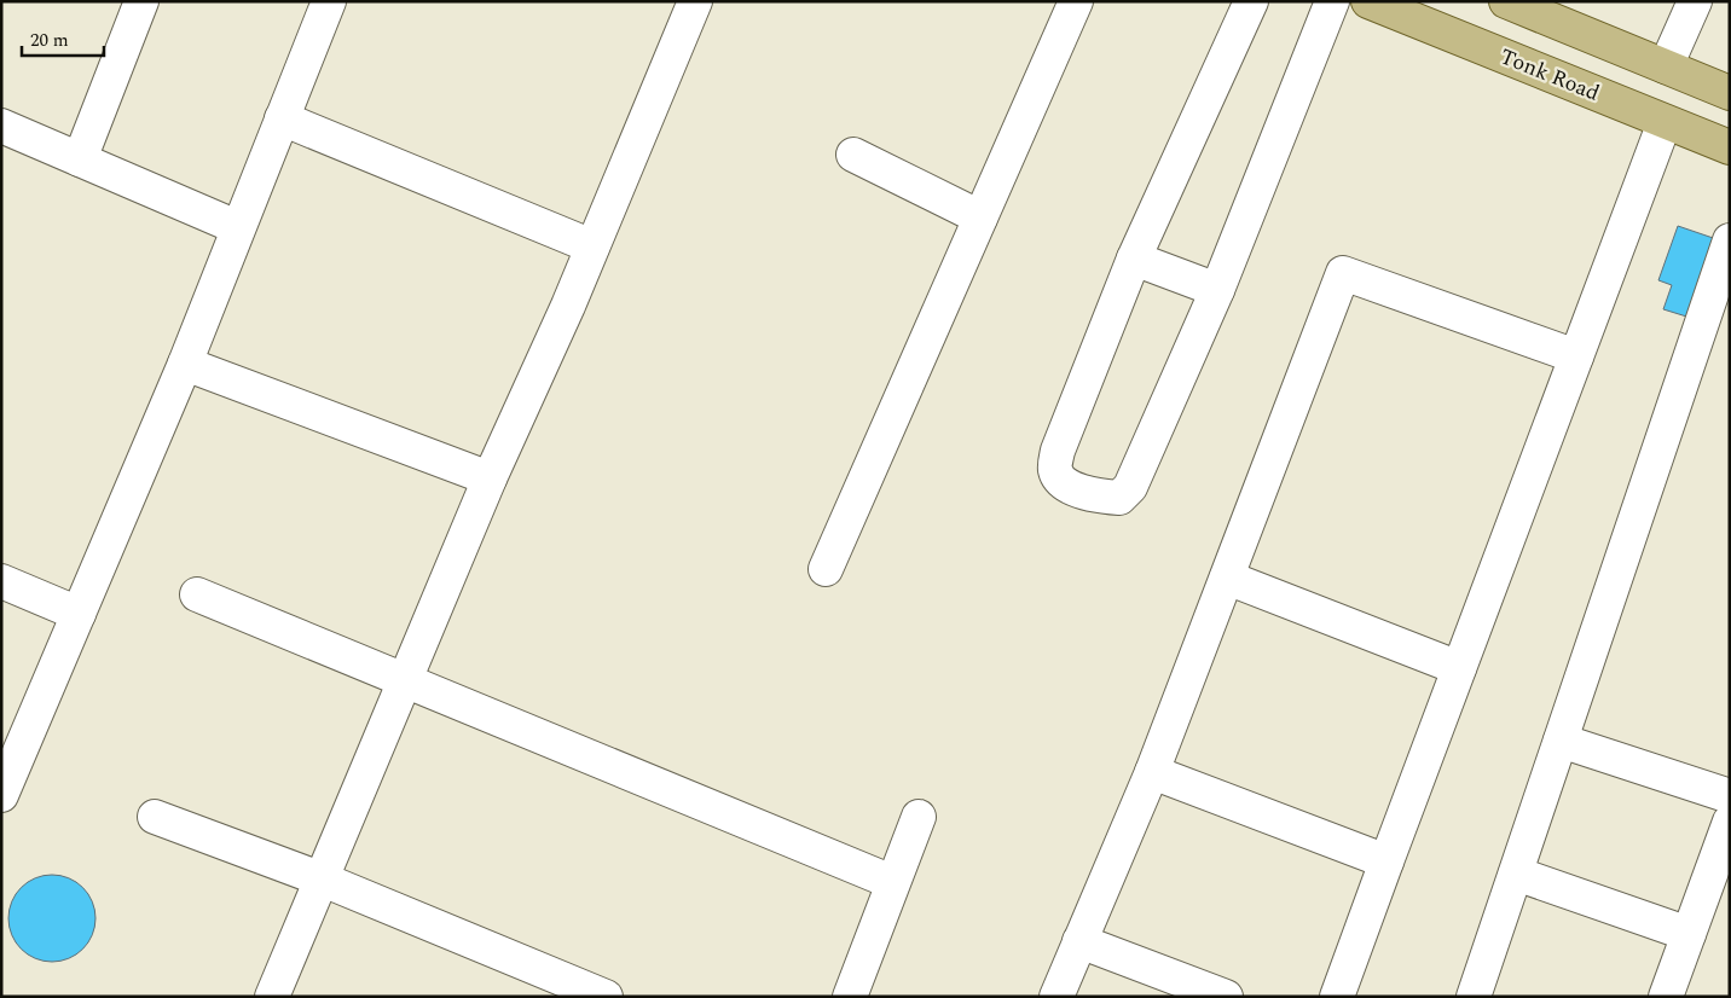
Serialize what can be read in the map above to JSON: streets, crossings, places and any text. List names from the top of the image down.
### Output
{
  "streets": {
    "main road": ["Tonk Road"]
  },
  "scale_bar": "20 m"
}
